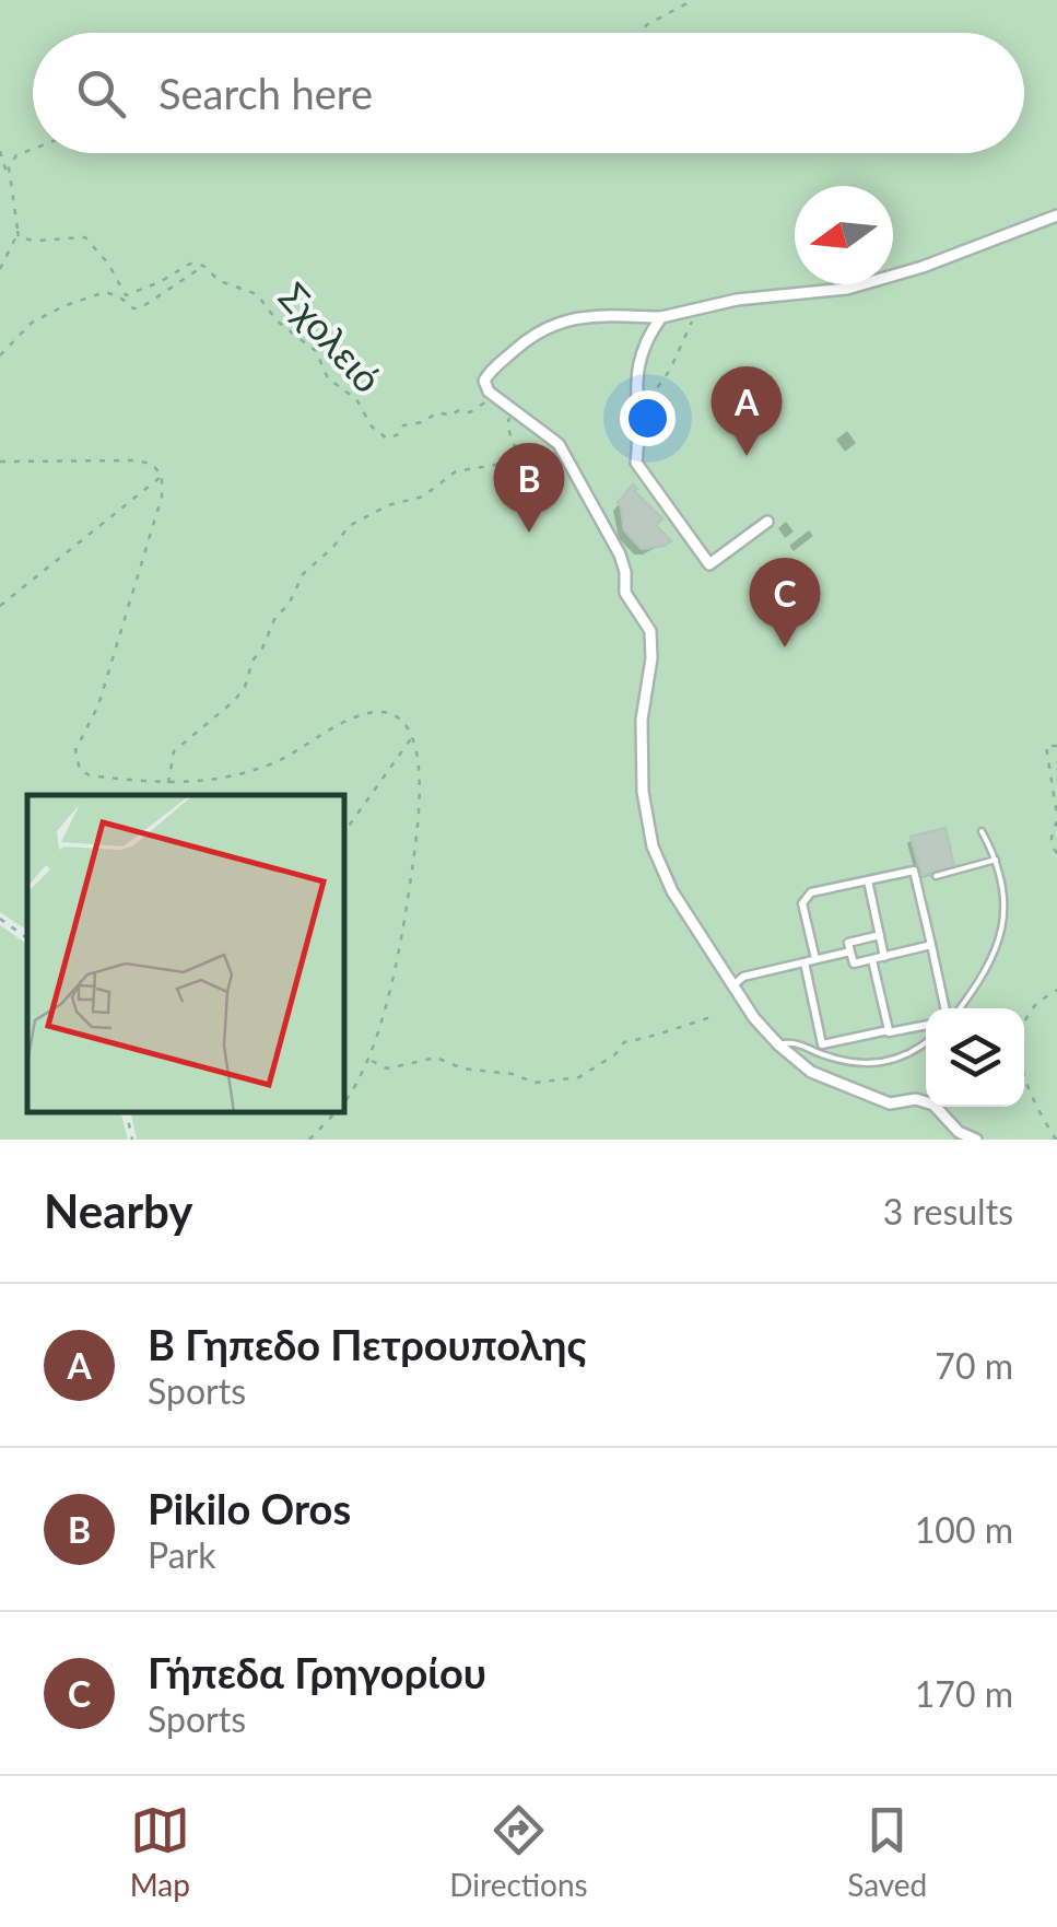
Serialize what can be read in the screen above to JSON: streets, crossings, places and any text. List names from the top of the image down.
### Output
{
  "streets": {
    "path": ["Σχολειό"]
  },
  "north": "left",
  "page": {
    "search": "Search here",
    "pins": ["A", "B", "C"],
    "heading": ["Nearby", "3 results"],
    "list": [
      {
        "mark": "A",
        "name": "Β Γηπεδο Πετρουπολης",
        "note": "Sports",
        "value": "70 m"
      },
      {
        "mark": "B",
        "name": "Pikilo Oros",
        "note": "Park",
        "value": "100 m"
      },
      {
        "mark": "C",
        "name": "Γήπεδα Γρηγορίου",
        "note": "Sports",
        "value": "170 m"
      }
    ],
    "nav": ["Map", "Directions", "Saved"]
  }
}
